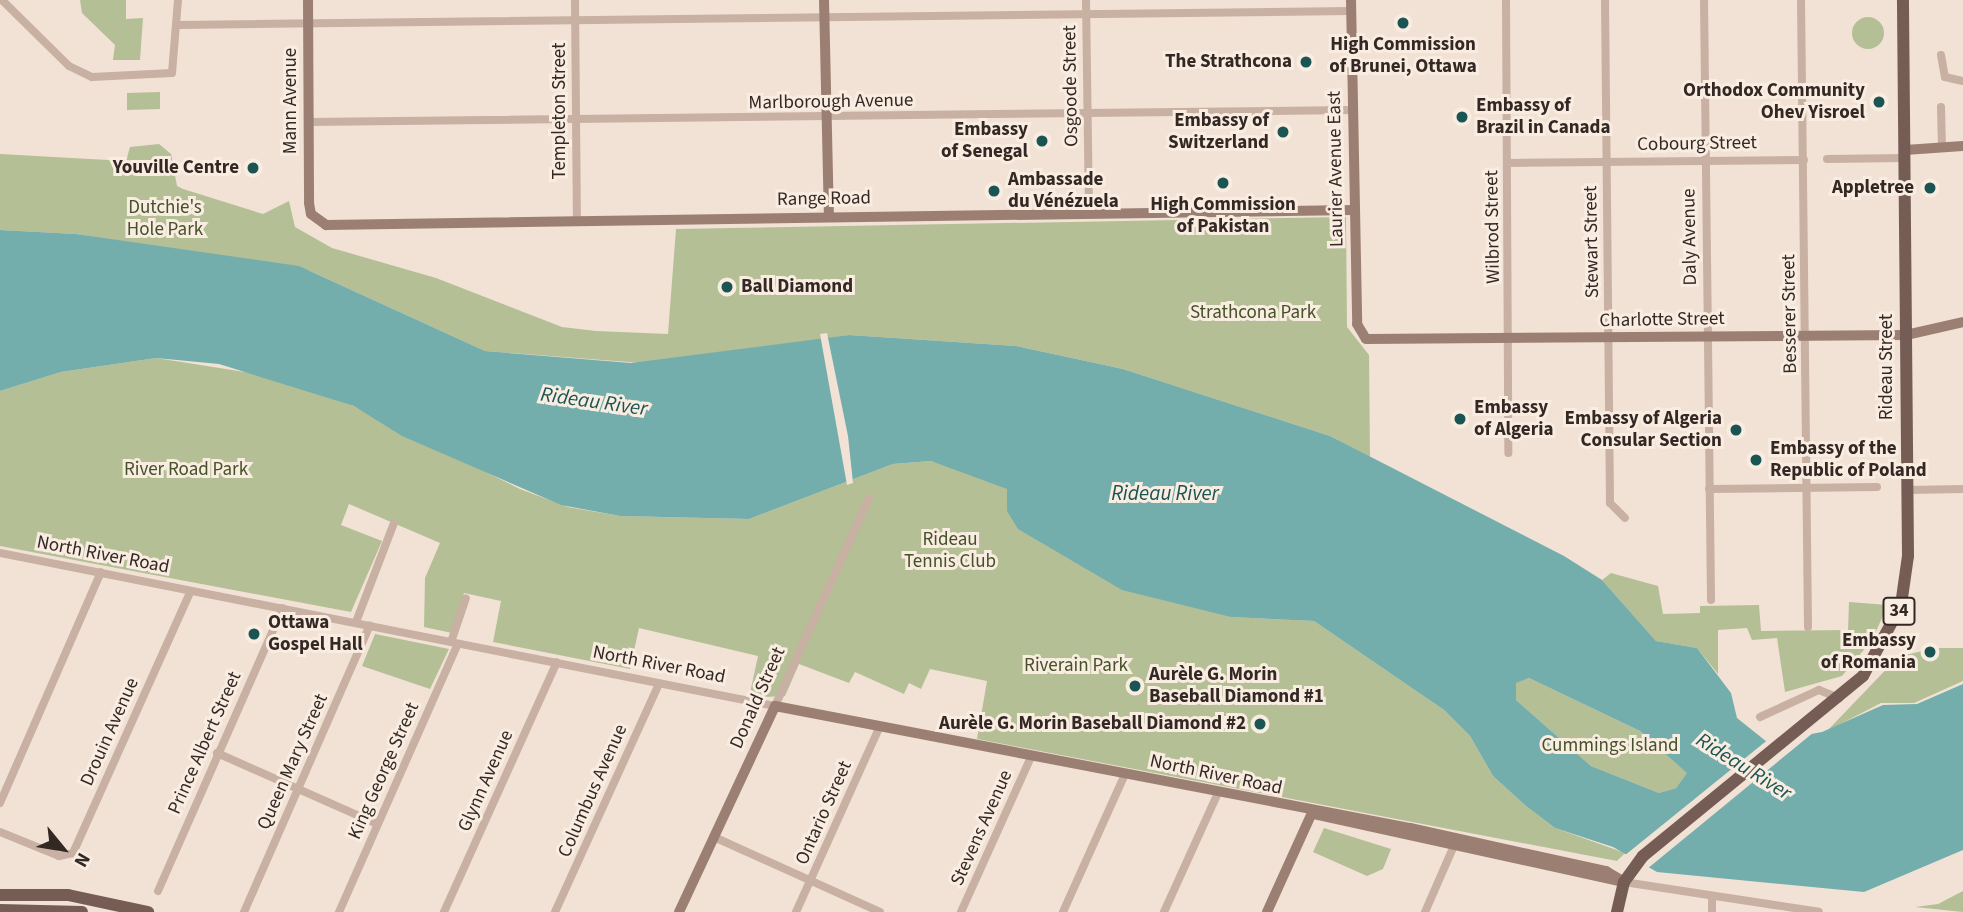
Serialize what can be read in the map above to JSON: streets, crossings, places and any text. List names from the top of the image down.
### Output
{
  "streets": {
    "main road": ["Rideau Street", "34"],
    "street": [
      "Osgoode Street",
      "Mann Avenue",
      "Marlborough Avenue",
      "Templeton Street",
      "Cobourg Street",
      "Laurier Avenue East",
      "Range Road",
      "Wilbrod Street",
      "Daly Avenue",
      "Stewart Street",
      "Besserer Street",
      "Charlotte Street",
      "North River Road",
      "Donald Street",
      "Drouin Avenue",
      "Prince Albert Street",
      "Queen Mary Street",
      "King George Street",
      "Glynn Avenue",
      "Columbus Avenue",
      "Ontario Street",
      "Stevens Avenue"
    ]
  },
  "crossings": [
    ["Osgoode Street", "Marlborough Avenue"],
    ["Osgoode Street", "Range Road"],
    ["Mann Avenue", "Marlborough Avenue"],
    ["Mann Avenue", "Range Road"],
    ["Marlborough Avenue", "Templeton Street"],
    ["Marlborough Avenue", "Laurier Avenue East"],
    ["Templeton Street", "Range Road"],
    ["Cobourg Street", "Wilbrod Street"],
    ["Cobourg Street", "Daly Avenue"],
    ["Cobourg Street", "Stewart Street"],
    ["Cobourg Street", "Besserer Street"],
    ["Laurier Avenue East", "Range Road"],
    ["Laurier Avenue East", "Charlotte Street"],
    ["Wilbrod Street", "Charlotte Street"],
    ["Daly Avenue", "Charlotte Street"],
    ["Stewart Street", "Charlotte Street"],
    ["Besserer Street", "Charlotte Street"],
    ["Charlotte Street", "Rideau Street"],
    ["Rideau Street", "North River Road"],
    ["Rideau Street", "34"],
    ["North River Road", "34"],
    ["North River Road", "Donald Street"],
    ["North River Road", "Drouin Avenue"],
    ["North River Road", "Prince Albert Street"],
    ["North River Road", "Queen Mary Street"],
    ["North River Road", "King George Street"],
    ["North River Road", "Glynn Avenue"],
    ["North River Road", "Columbus Avenue"],
    ["North River Road", "Ontario Street"],
    ["North River Road", "Stevens Avenue"]
  ],
  "water": ["Rideau River"],
  "parks": [
    "Dutchie's Hole Park",
    "Strathcona Park",
    "River Road Park",
    "Rideau Tennis Club",
    "Riverain Park",
    "Cummings Island"
  ],
  "places": [
    "High Commission of Brunei, Ottawa",
    "The Strathcona",
    "Orthodox Community Ohev Yisroel",
    "Embassy of Brazil in Canada",
    "Embassy of Switzerland",
    "Embassy of Senegal",
    "Youville Centre",
    "High Commission of Pakistan",
    "Appletree",
    "Ambassade du Vénézuela",
    "Ball Diamond",
    "Embassy of Algeria",
    "Embassy of Algeria Consular Section",
    "Embassy of the Republic of Poland",
    "Ottawa Gospel Hall",
    "Embassy of Romania",
    "Aurèle G. Morin Baseball Diamond #1",
    "Aurèle G. Morin Baseball Diamond #2"
  ],
  "north": "bottom right"
}
